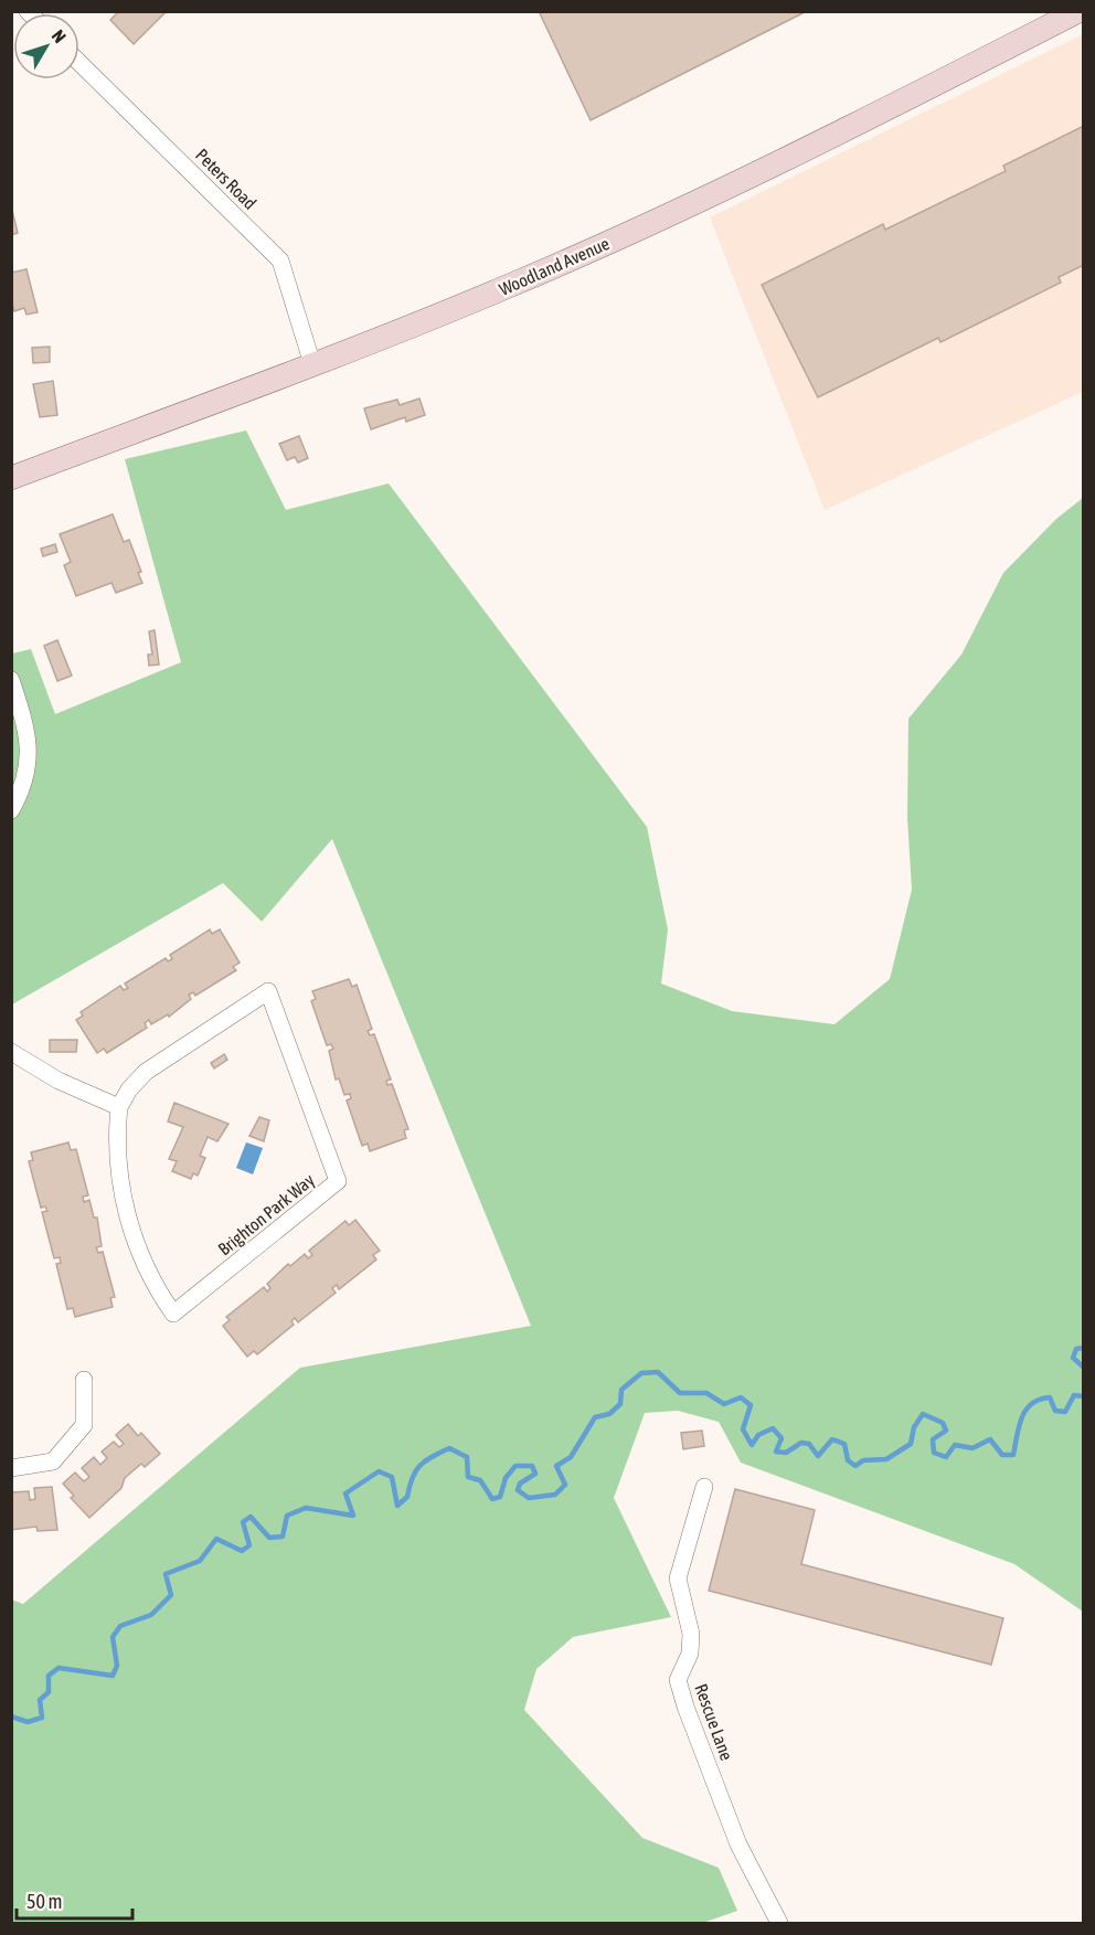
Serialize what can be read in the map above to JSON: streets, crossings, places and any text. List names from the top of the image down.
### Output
{
  "streets": {
    "street": [
      "Peters Road",
      "Woodland Avenue",
      "Brighton Park Way",
      "Rescue Lane"
    ]
  },
  "crossings": [
    ["Peters Road", "Woodland Avenue"]
  ],
  "scale_bar": "50 m",
  "north": "top right"
}
